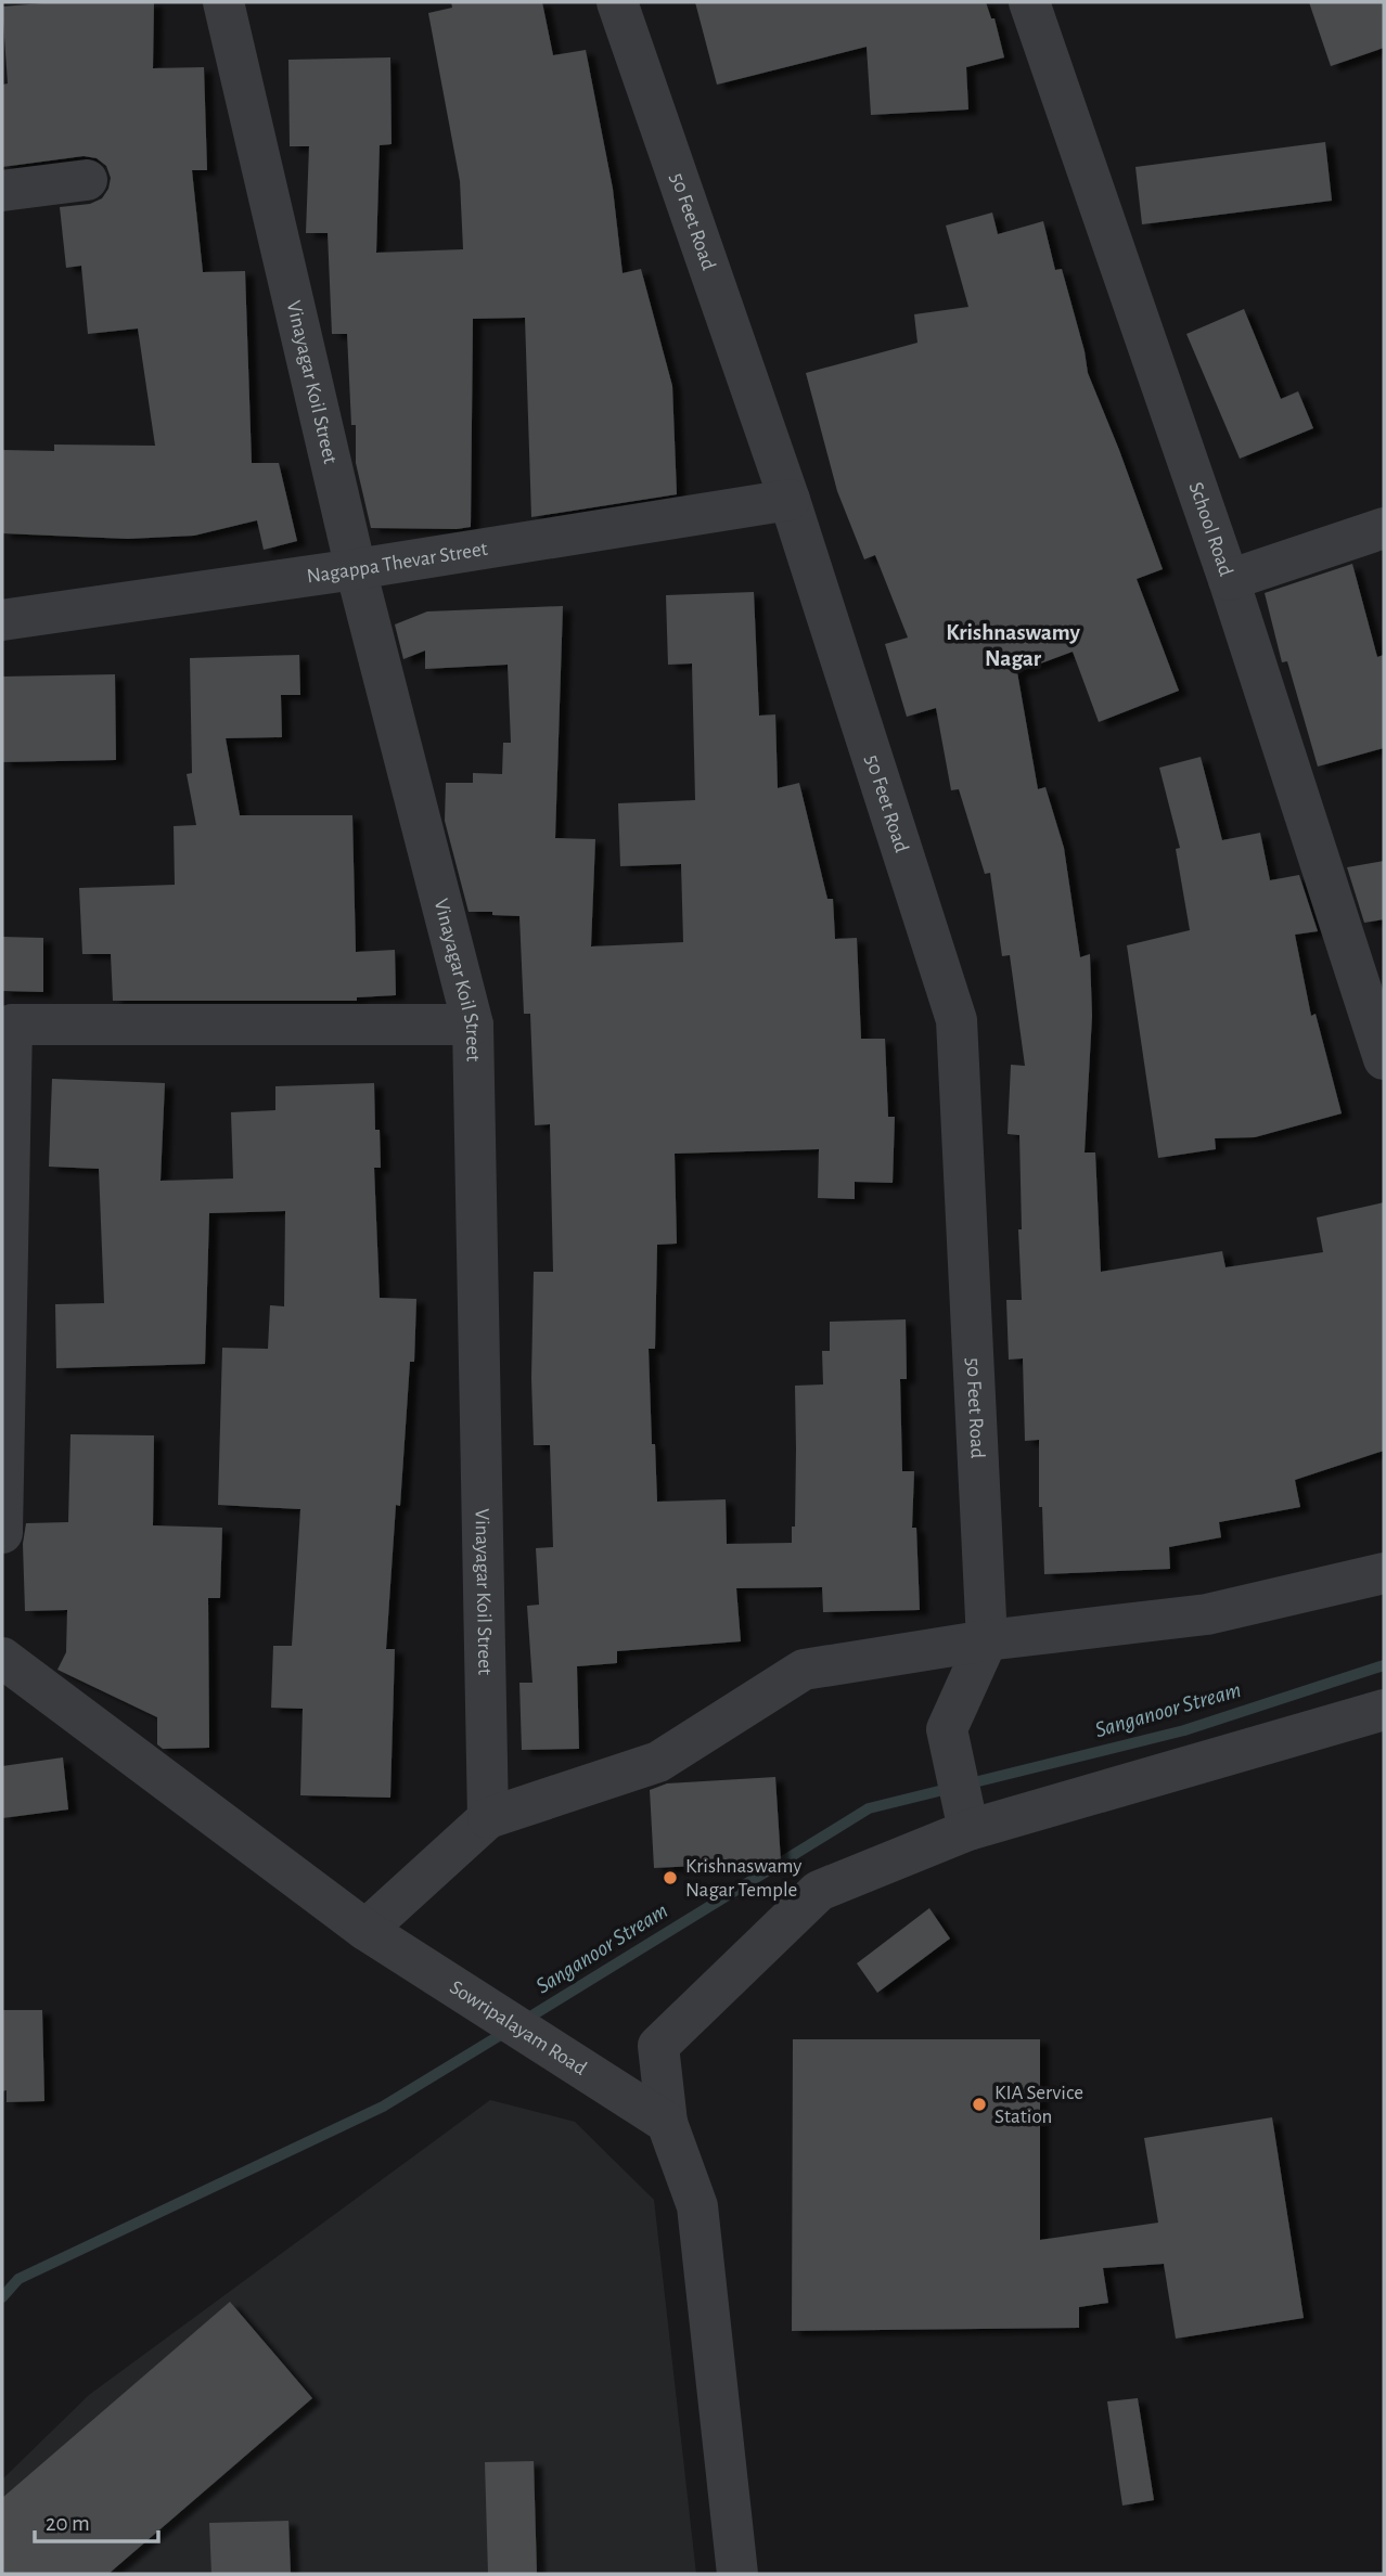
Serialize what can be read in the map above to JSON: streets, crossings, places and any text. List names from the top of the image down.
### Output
{
  "streets": {
    "street": [
      "50 Feet Road",
      "Vinayagar Koil Street",
      "School Road",
      "Nagappa Thevar Street",
      "Sowripalayam Road"
    ]
  },
  "crossings": [
    ["50 Feet Road", "Nagappa Thevar Street"],
    ["Vinayagar Koil Street", "Nagappa Thevar Street"]
  ],
  "districts": ["Krishnaswamy Nagar"],
  "water": ["Sanganoor Stream"],
  "places": ["Krishnaswamy Nagar Temple", "KIA Service Station"],
  "scale_bar": "20 m"
}
